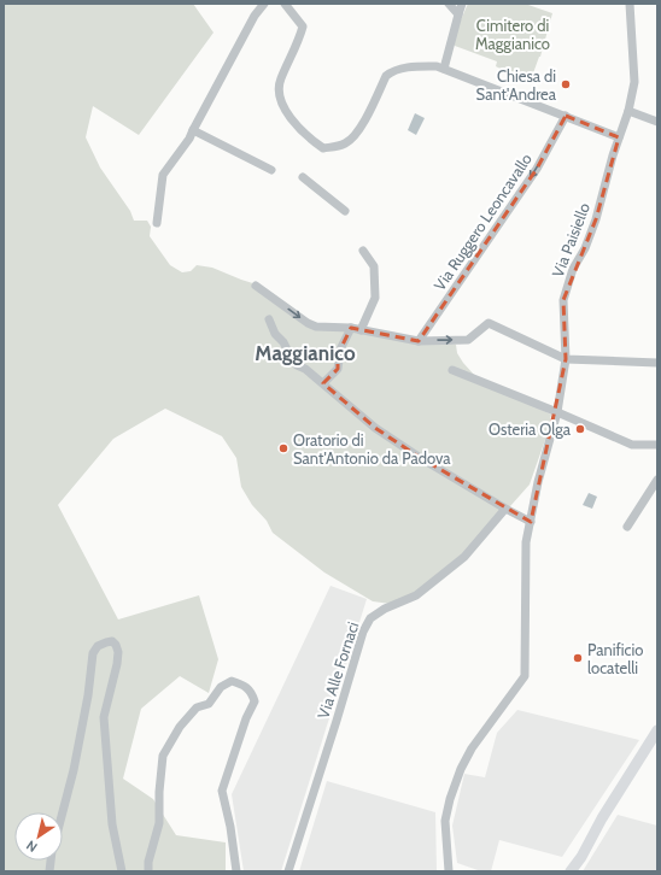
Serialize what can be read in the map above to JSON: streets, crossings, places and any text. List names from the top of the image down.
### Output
{
  "streets": {
    "street": ["Via Ruggero Leoncavallo", "Via Paisiello", "Via Alle Fornaci"]
  },
  "one_way": ["Via Ruggero Leoncavallo"],
  "districts": ["Maggianico"],
  "parks": ["Cimitero di Maggianico"],
  "places": [
    "Chiesa di Sant'Andrea",
    "Osteria Olga",
    "Oratorio di Sant'Antonio da Padova",
    "Panificio locatelli"
  ],
  "north": "bottom left"
}
